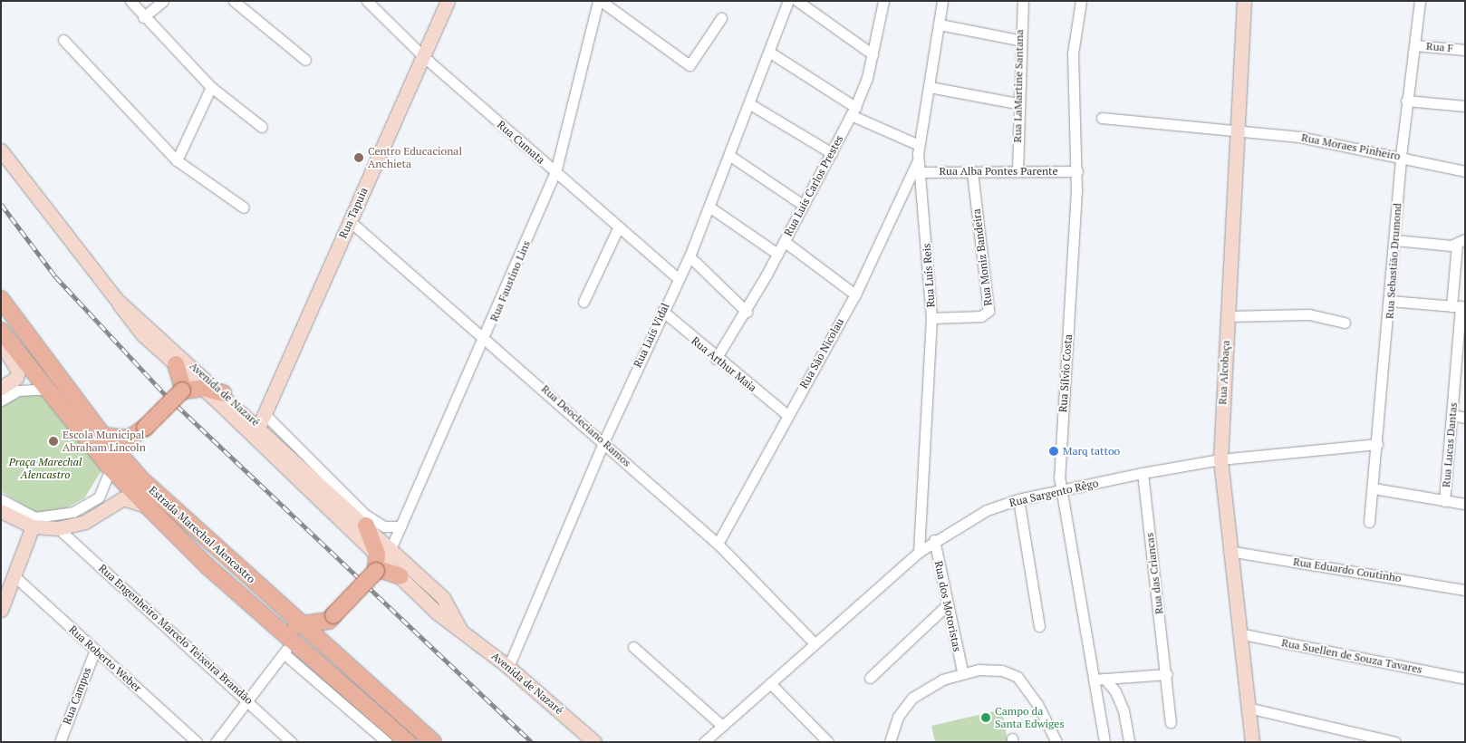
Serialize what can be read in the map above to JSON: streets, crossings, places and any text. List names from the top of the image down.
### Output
{
  "streets": {
    "main road": [
      "Rua Tapuia",
      "Rua Alcobaça",
      "Avenida de Nazaré",
      "Estrada Marechal Alencastro"
    ],
    "street": [
      "Rua F",
      "Rua LaMartine Santana",
      "Rua Cumata",
      "Rua Moraes Pinheiro",
      "Rua Alba Pontes Parente",
      "Rua Luis Carlos Prestes",
      "Rua Moniz Bandeira",
      "Rua Sebastião Drumond",
      "Rua Luís Reis",
      "Rua Faustino Lins",
      "Rua Luís Vidal",
      "Rua São Nicolau",
      "Rua Arthur Maia",
      "Rua Sílvio Costa",
      "Rua Deocleciano Ramos",
      "Rua Lucas Dantas",
      "Rua Sargento Rêgo",
      "Rua Eduardo Coutinho",
      "Rua das Criancas",
      "Rua dos Motoristas",
      "Rua Engenheiro Marcelo Teixeira Brandão",
      "Rua Suellen de Souza Tavares",
      "Rua Roberto Weber",
      "Rua Campos"
    ]
  },
  "crossings": [
    ["Rua F", "Rua Sebastião Drumond"],
    ["Rua LaMartine Santana", "Rua Alba Pontes Parente"],
    ["Rua Cumata", "Rua Tapuia"],
    ["Rua Cumata", "Rua Faustino Lins"],
    ["Rua Cumata", "Rua Luís Vidal"],
    ["Rua Moraes Pinheiro", "Rua Sebastião Drumond"],
    ["Rua Moraes Pinheiro", "Rua Alcobaça"],
    ["Rua Alba Pontes Parente", "Rua Moniz Bandeira"],
    ["Rua Alba Pontes Parente", "Rua Luís Reis"],
    ["Rua Alba Pontes Parente", "Rua Sílvio Costa"],
    ["Rua Luis Carlos Prestes", "Rua Arthur Maia"],
    ["Rua Tapuia", "Avenida de Nazaré"],
    ["Rua Tapuia", "Rua Deocleciano Ramos"],
    ["Rua Moniz Bandeira", "Rua Luís Reis"],
    ["Rua Sebastião Drumond", "Rua Sargento Rêgo"],
    ["Rua Luís Reis", "Rua São Nicolau"],
    ["Rua Luís Reis", "Rua Sargento Rêgo"],
    ["Rua Faustino Lins", "Avenida de Nazaré"],
    ["Rua Faustino Lins", "Rua Deocleciano Ramos"],
    ["Rua Luís Vidal", "Rua Arthur Maia"],
    ["Rua Luís Vidal", "Avenida de Nazaré"],
    ["Rua Luís Vidal", "Rua Deocleciano Ramos"],
    ["Rua São Nicolau", "Rua Arthur Maia"],
    ["Rua São Nicolau", "Rua Deocleciano Ramos"],
    ["Rua Alcobaça", "Rua Sargento Rêgo"],
    ["Rua Alcobaça", "Rua Eduardo Coutinho"],
    ["Rua Alcobaça", "Rua Suellen de Souza Tavares"],
    ["Rua Sílvio Costa", "Rua Sargento Rêgo"],
    ["Rua Deocleciano Ramos", "Rua Sargento Rêgo"],
    ["Rua Sargento Rêgo", "Rua das Criancas"],
    ["Rua Sargento Rêgo", "Rua dos Motoristas"],
    ["Rua Roberto Weber", "Rua Campos"]
  ],
  "parks": ["Praça Marechal Alencastro"],
  "places": [
    "Centro Educacional Anchieta",
    "Escola Municipal Abraham Lincoln",
    "Marq tattoo",
    "Campo da Santa Edwiges"
  ]
}
